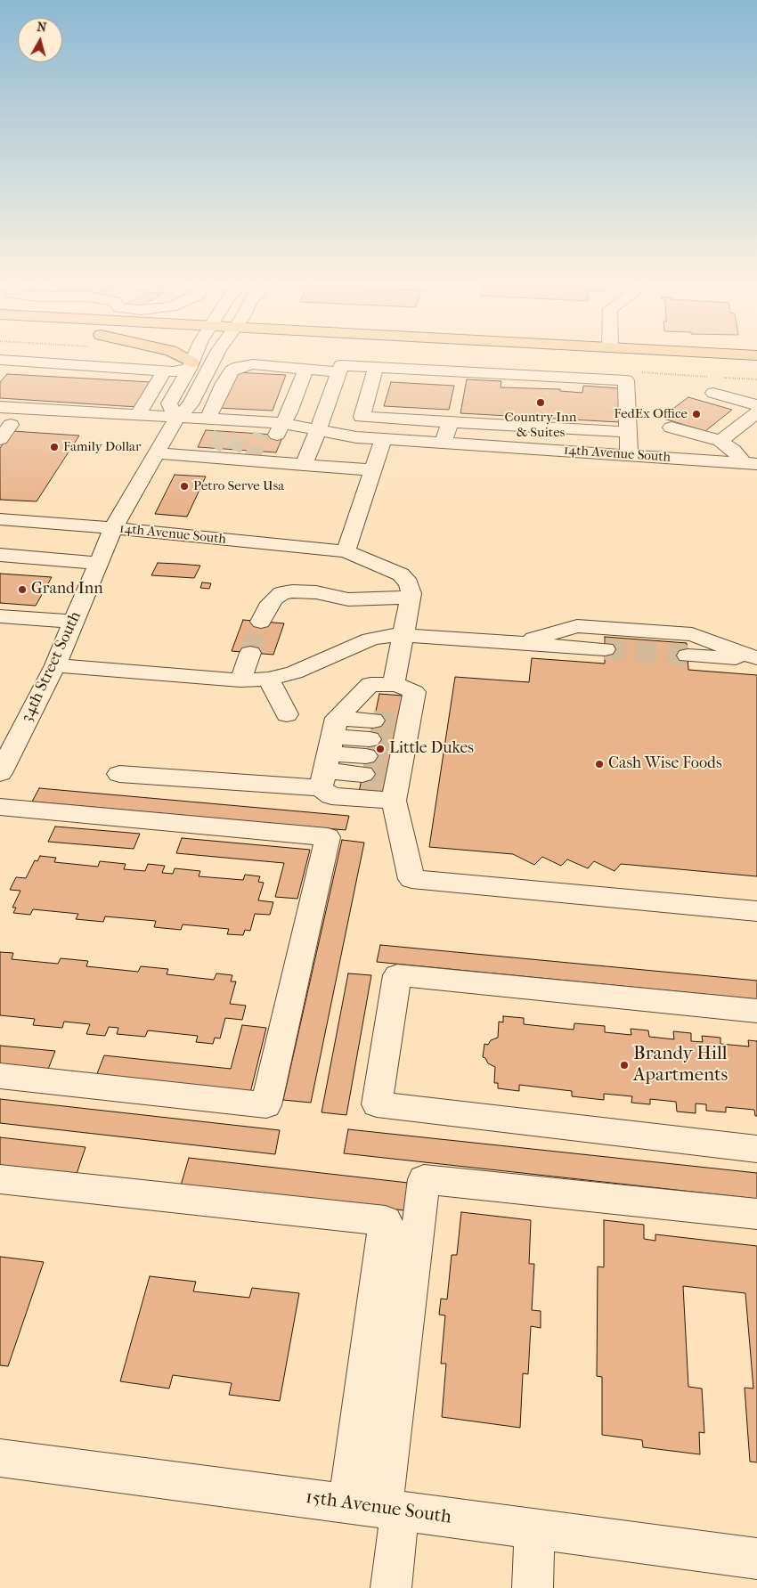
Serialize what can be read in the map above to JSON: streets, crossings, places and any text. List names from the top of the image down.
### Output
{
  "streets": {
    "street": ["14th Avenue South", "34th Street South", "15th Avenue South"]
  },
  "crossings": [
    ["14th Avenue South", "34th Street South"]
  ],
  "places": [
    "Country Inn & Suites",
    "FedEx Office",
    "Family Dollar",
    "Petro Serve Usa",
    "Grand Inn",
    "Little Dukes",
    "Cash Wise Foods",
    "Brandy Hill Apartments"
  ],
  "north": "top"
}
